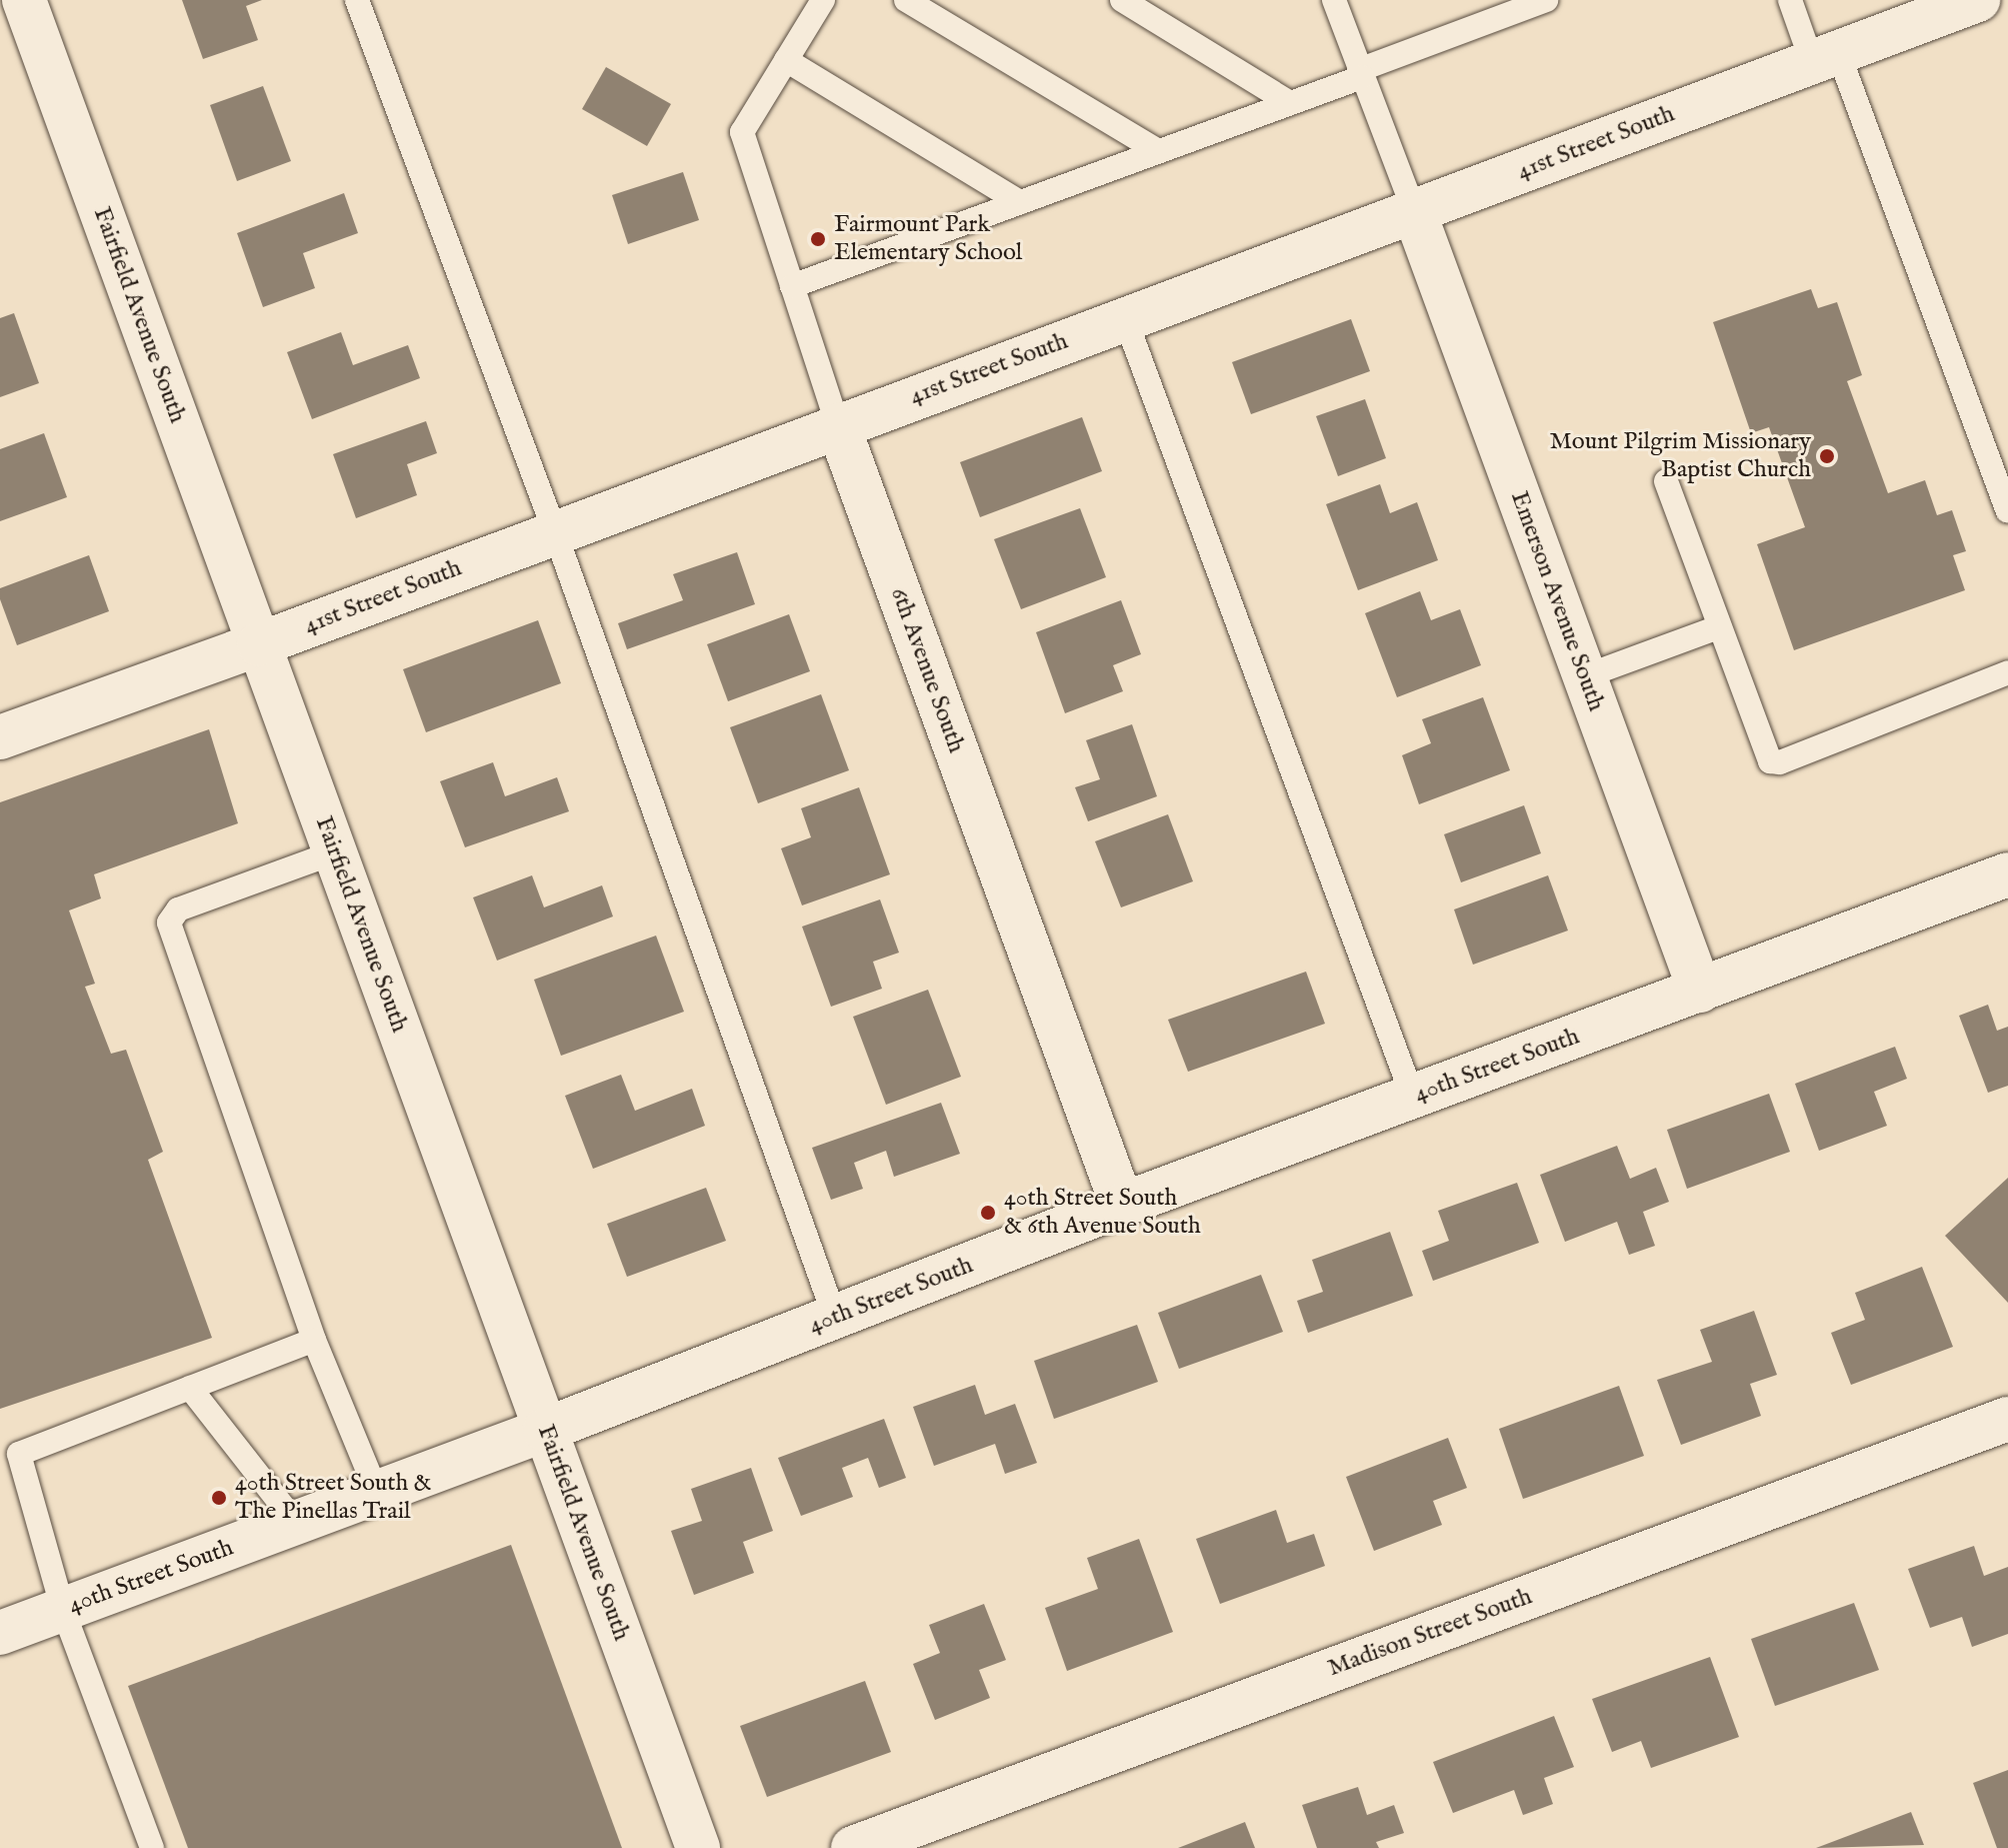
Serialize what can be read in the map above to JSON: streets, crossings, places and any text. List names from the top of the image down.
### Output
{
  "streets": {
    "street": [
      "41st Street South",
      "Fairfield Avenue South",
      "Emerson Avenue South",
      "6th Avenue South",
      "40th Street South",
      "Madison Street South"
    ]
  },
  "crossings": [
    ["41st Street South", "Fairfield Avenue South"],
    ["41st Street South", "Emerson Avenue South"],
    ["41st Street South", "6th Avenue South"],
    ["Fairfield Avenue South", "40th Street South"],
    ["Emerson Avenue South", "40th Street South"],
    ["6th Avenue South", "40th Street South"]
  ],
  "places": [
    "Fairmount Park Elementary School",
    "Mount Pilgrim Missionary Baptist Church",
    "40th Street South & 6th Avenue South",
    "40th Street South & The Pinellas Trail"
  ]
}
